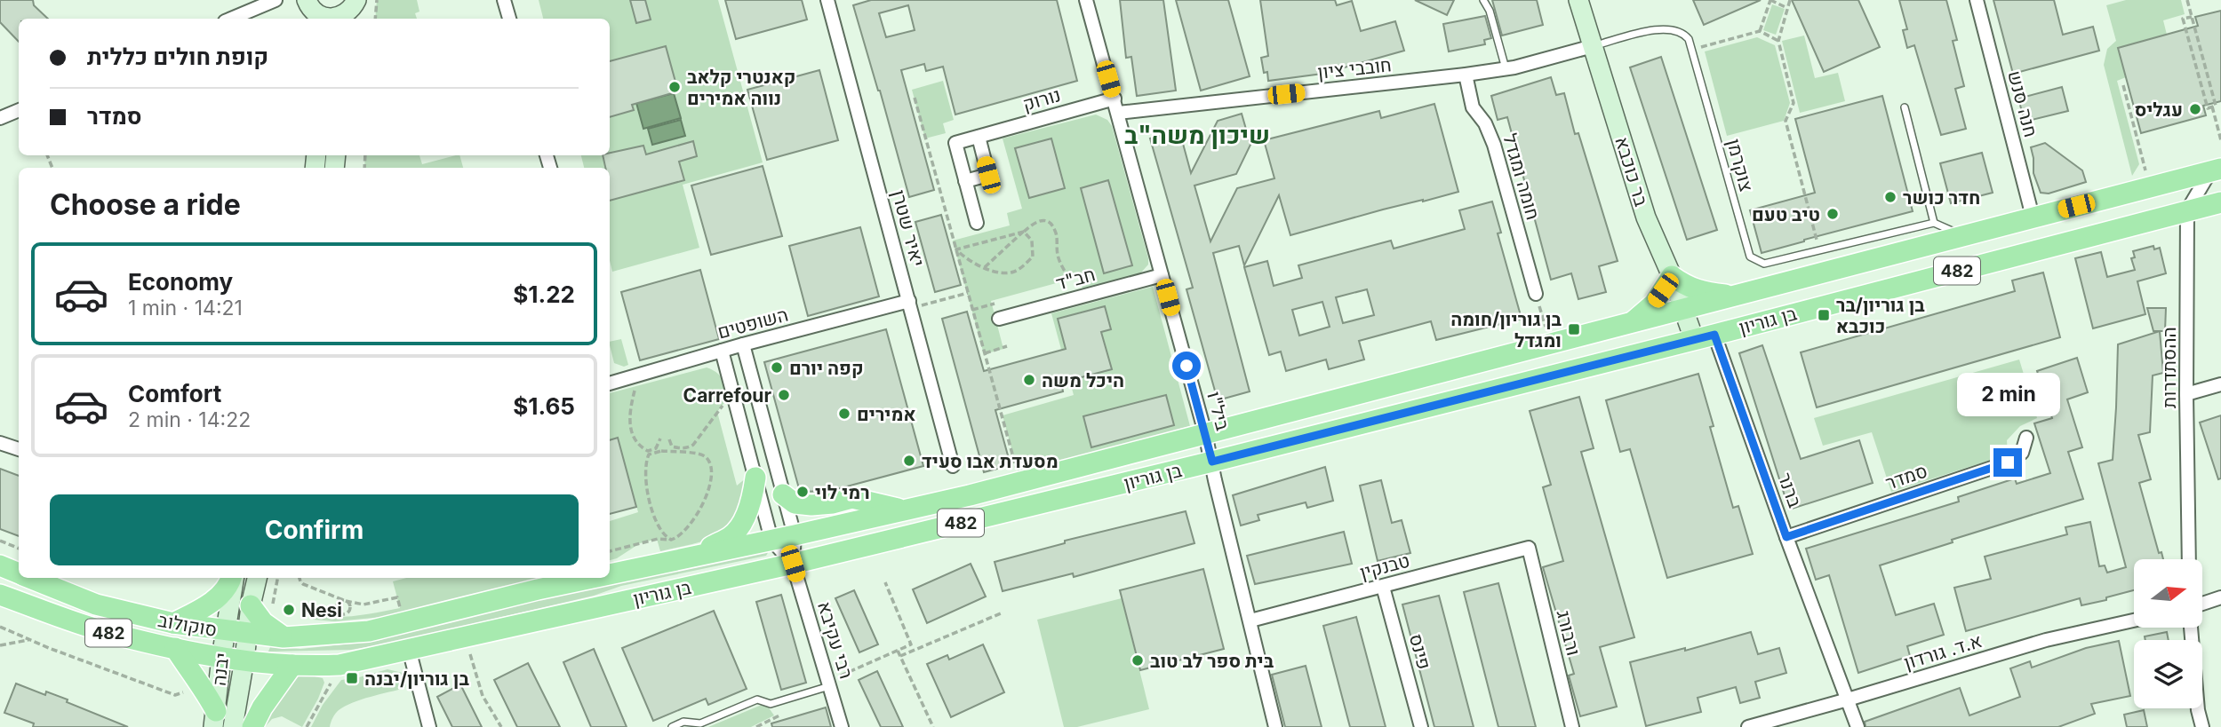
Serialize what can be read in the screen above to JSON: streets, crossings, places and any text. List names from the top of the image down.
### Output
{
  "streets": {
    "main road": ["482", "בן גוריון", "סוקולוב"],
    "street": [
      "חובבי ציון",
      "נורוק",
      "חנה סנש",
      "בר כוכבא",
      "חומה ומגדל",
      "יאיר שטרן",
      "חב\"ד",
      "השופטים",
      "ההסתדרות",
      "ביל\"ו",
      "סמדר",
      "ברנר",
      "טבנקין",
      "ורבורג",
      "רבי עקיבא",
      "פינס",
      "א.ד. גורדון",
      "יבנה"
    ],
    "lane": ["צוקרמן"]
  },
  "crossings": [
    ["חובבי ציון", "צוקרמן"],
    ["חובבי ציון", "בר כוכבא"],
    ["חובבי ציון", "חומה ומגדל"],
    ["חובבי ציון", "ביל\"ו"],
    ["נורוק", "ביל\"ו"],
    ["חנה סנש", "בן גוריון"],
    ["צוקרמן", "בר כוכבא"],
    ["בר כוכבא", "בן גוריון"],
    ["יאיר שטרן", "השופטים"],
    ["חב\"ד", "ביל\"ו"],
    ["בן גוריון", "ההסתדרות"],
    ["בן גוריון", "ביל\"ו"],
    ["בן גוריון", "ברנר"],
    ["בן גוריון", "סוקולוב"],
    ["בן גוריון", "רבי עקיבא"],
    ["בן גוריון", "יבנה"],
    ["ביל\"ו", "טבנקין"],
    ["סמדר", "ברנר"],
    ["ברנר", "א.ד. גורדון"],
    ["טבנקין", "ורבורג"],
    ["טבנקין", "פינס"],
    ["סוקולוב", "יבנה"]
  ],
  "districts": ["שיכון משה\"ב"],
  "places": {
    "other": [
      "קאנטרי קלאב נווה אמירים",
      "עגליס",
      "חדר כושר",
      "טיב טעם",
      "קפה יורם",
      "היכל משה",
      "Carrefour",
      "אמירים",
      "מסעדת אבו סעיד",
      "רמי לוי",
      "Nesi",
      "בית ספר לב טוב"
    ],
    "transit": ["בן גוריון/בר כוכבא", "בן גוריון/חומה ומגדל", "בן גוריון/יבנה"]
  },
  "north": "right",
  "page": {
    "banner": ["קופת חולים כללית", "סמדר"],
    "heading": "Choose a ride",
    "list": [
      {
        "name": "Economy",
        "note": "1 min · 14:21",
        "value": "$1.22"
      },
      {
        "name": "Comfort",
        "note": "2 min · 14:22",
        "value": "$1.65"
      }
    ],
    "bubble": "2 min",
    "buttons": "Confirm"
  }
}
